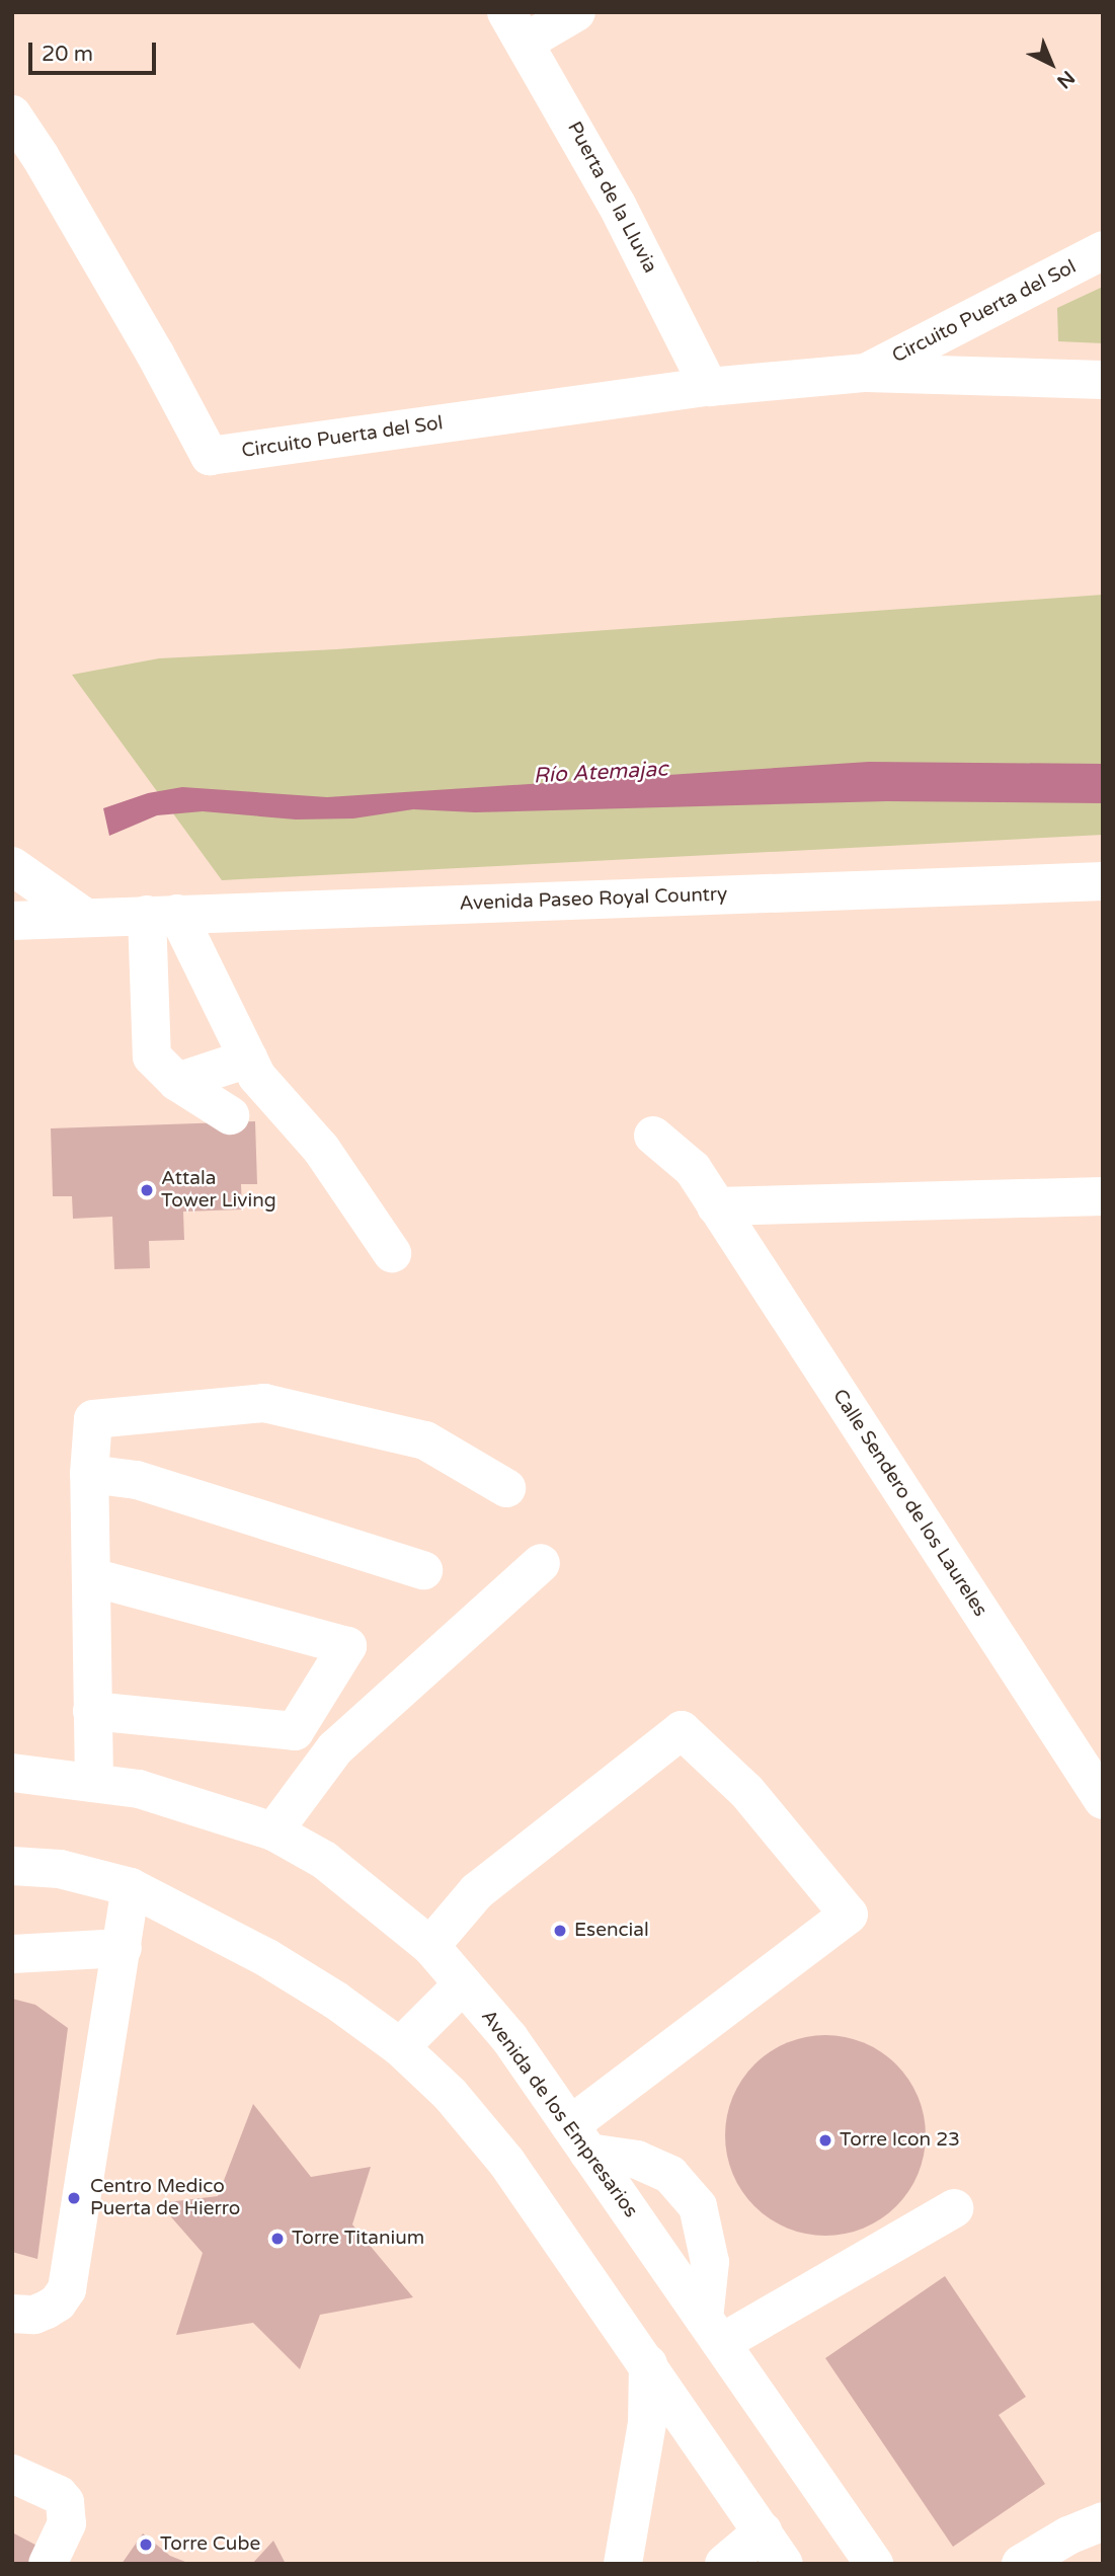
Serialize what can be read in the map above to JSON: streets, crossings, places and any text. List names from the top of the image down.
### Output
{
  "streets": {
    "street": [
      "Puerta de la Lluvia",
      "Circuito Puerta del Sol",
      "Avenida Paseo Royal Country",
      "Calle Sendero de los Laureles",
      "Avenida de los Empresarios"
    ]
  },
  "crossings": [
    ["Puerta de la Lluvia", "Circuito Puerta del Sol"]
  ],
  "water": ["Río Atemajac"],
  "places": [
    "Attala Tower Living",
    "Esencial",
    "Torre Icon 23",
    "Centro Medico Puerta de Hierro",
    "Torre Titanium",
    "Torre Cube"
  ],
  "scale_bar": "20 m",
  "north": "bottom right"
}
